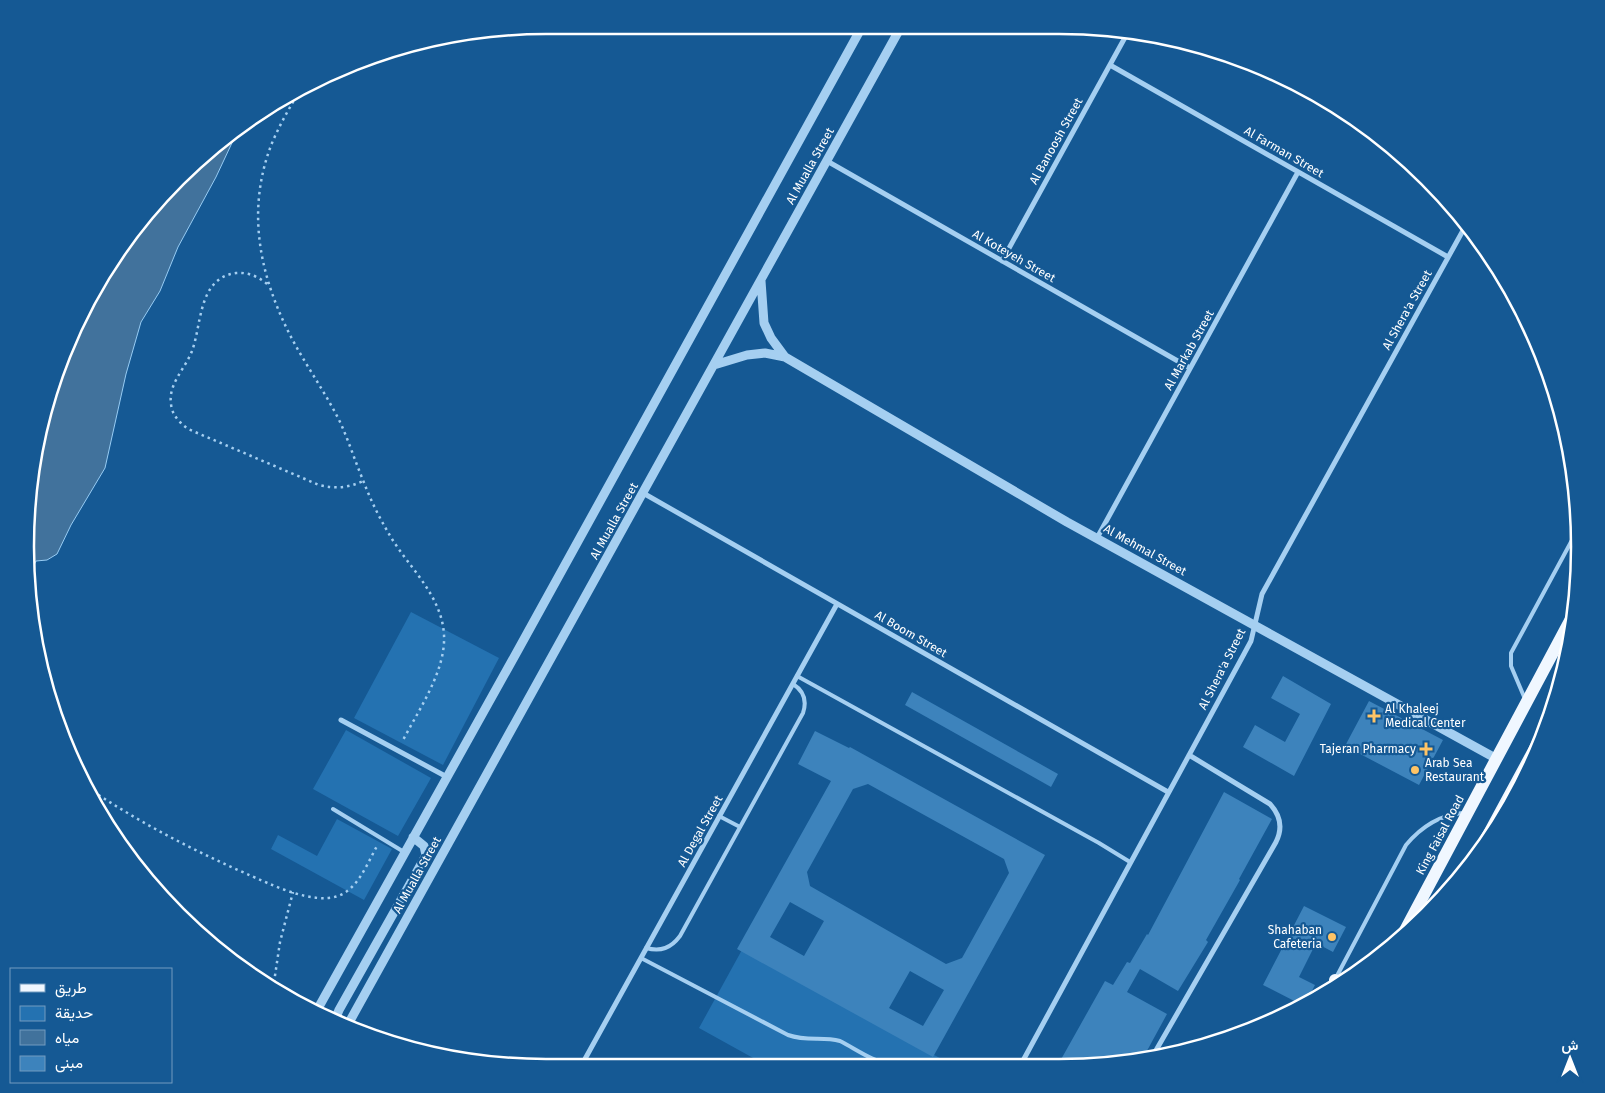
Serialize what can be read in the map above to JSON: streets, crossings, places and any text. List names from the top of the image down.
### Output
{
  "streets": {
    "main road": ["King Faisal Road"],
    "street": [
      "Al Banoosh Street",
      "Al Farman Street",
      "Al Mualla Street",
      "Al Koteyeh Street",
      "Al Shera'a Street",
      "Al Markab Street",
      "Al Mehmal Street",
      "Al Boom Street",
      "Al Degal Street"
    ]
  },
  "crossings": [
    ["Al Banoosh Street", "Al Farman Street"],
    ["Al Banoosh Street", "Al Koteyeh Street"],
    ["Al Farman Street", "Al Shera'a Street"],
    ["Al Farman Street", "Al Markab Street"],
    ["Al Mualla Street", "Al Koteyeh Street"],
    ["Al Mualla Street", "Al Mehmal Street"],
    ["Al Mualla Street", "Al Boom Street"],
    ["Al Koteyeh Street", "Al Markab Street"],
    ["Al Shera'a Street", "Al Mehmal Street"],
    ["Al Shera'a Street", "Al Boom Street"],
    ["Al Markab Street", "Al Mehmal Street"],
    ["Al Mehmal Street", "King Faisal Road"],
    ["Al Boom Street", "Al Degal Street"]
  ],
  "places": {
    "health": ["Al Khaleej Medical Center", "Tajeran Pharmacy"],
    "other": ["Arab Sea Restaurant", "Shahaban Cafeteria"]
  },
  "legend": [
    "طريق",
    "حديقة",
    "مياه",
    "مبنى"
  ],
  "north": "top"
}
